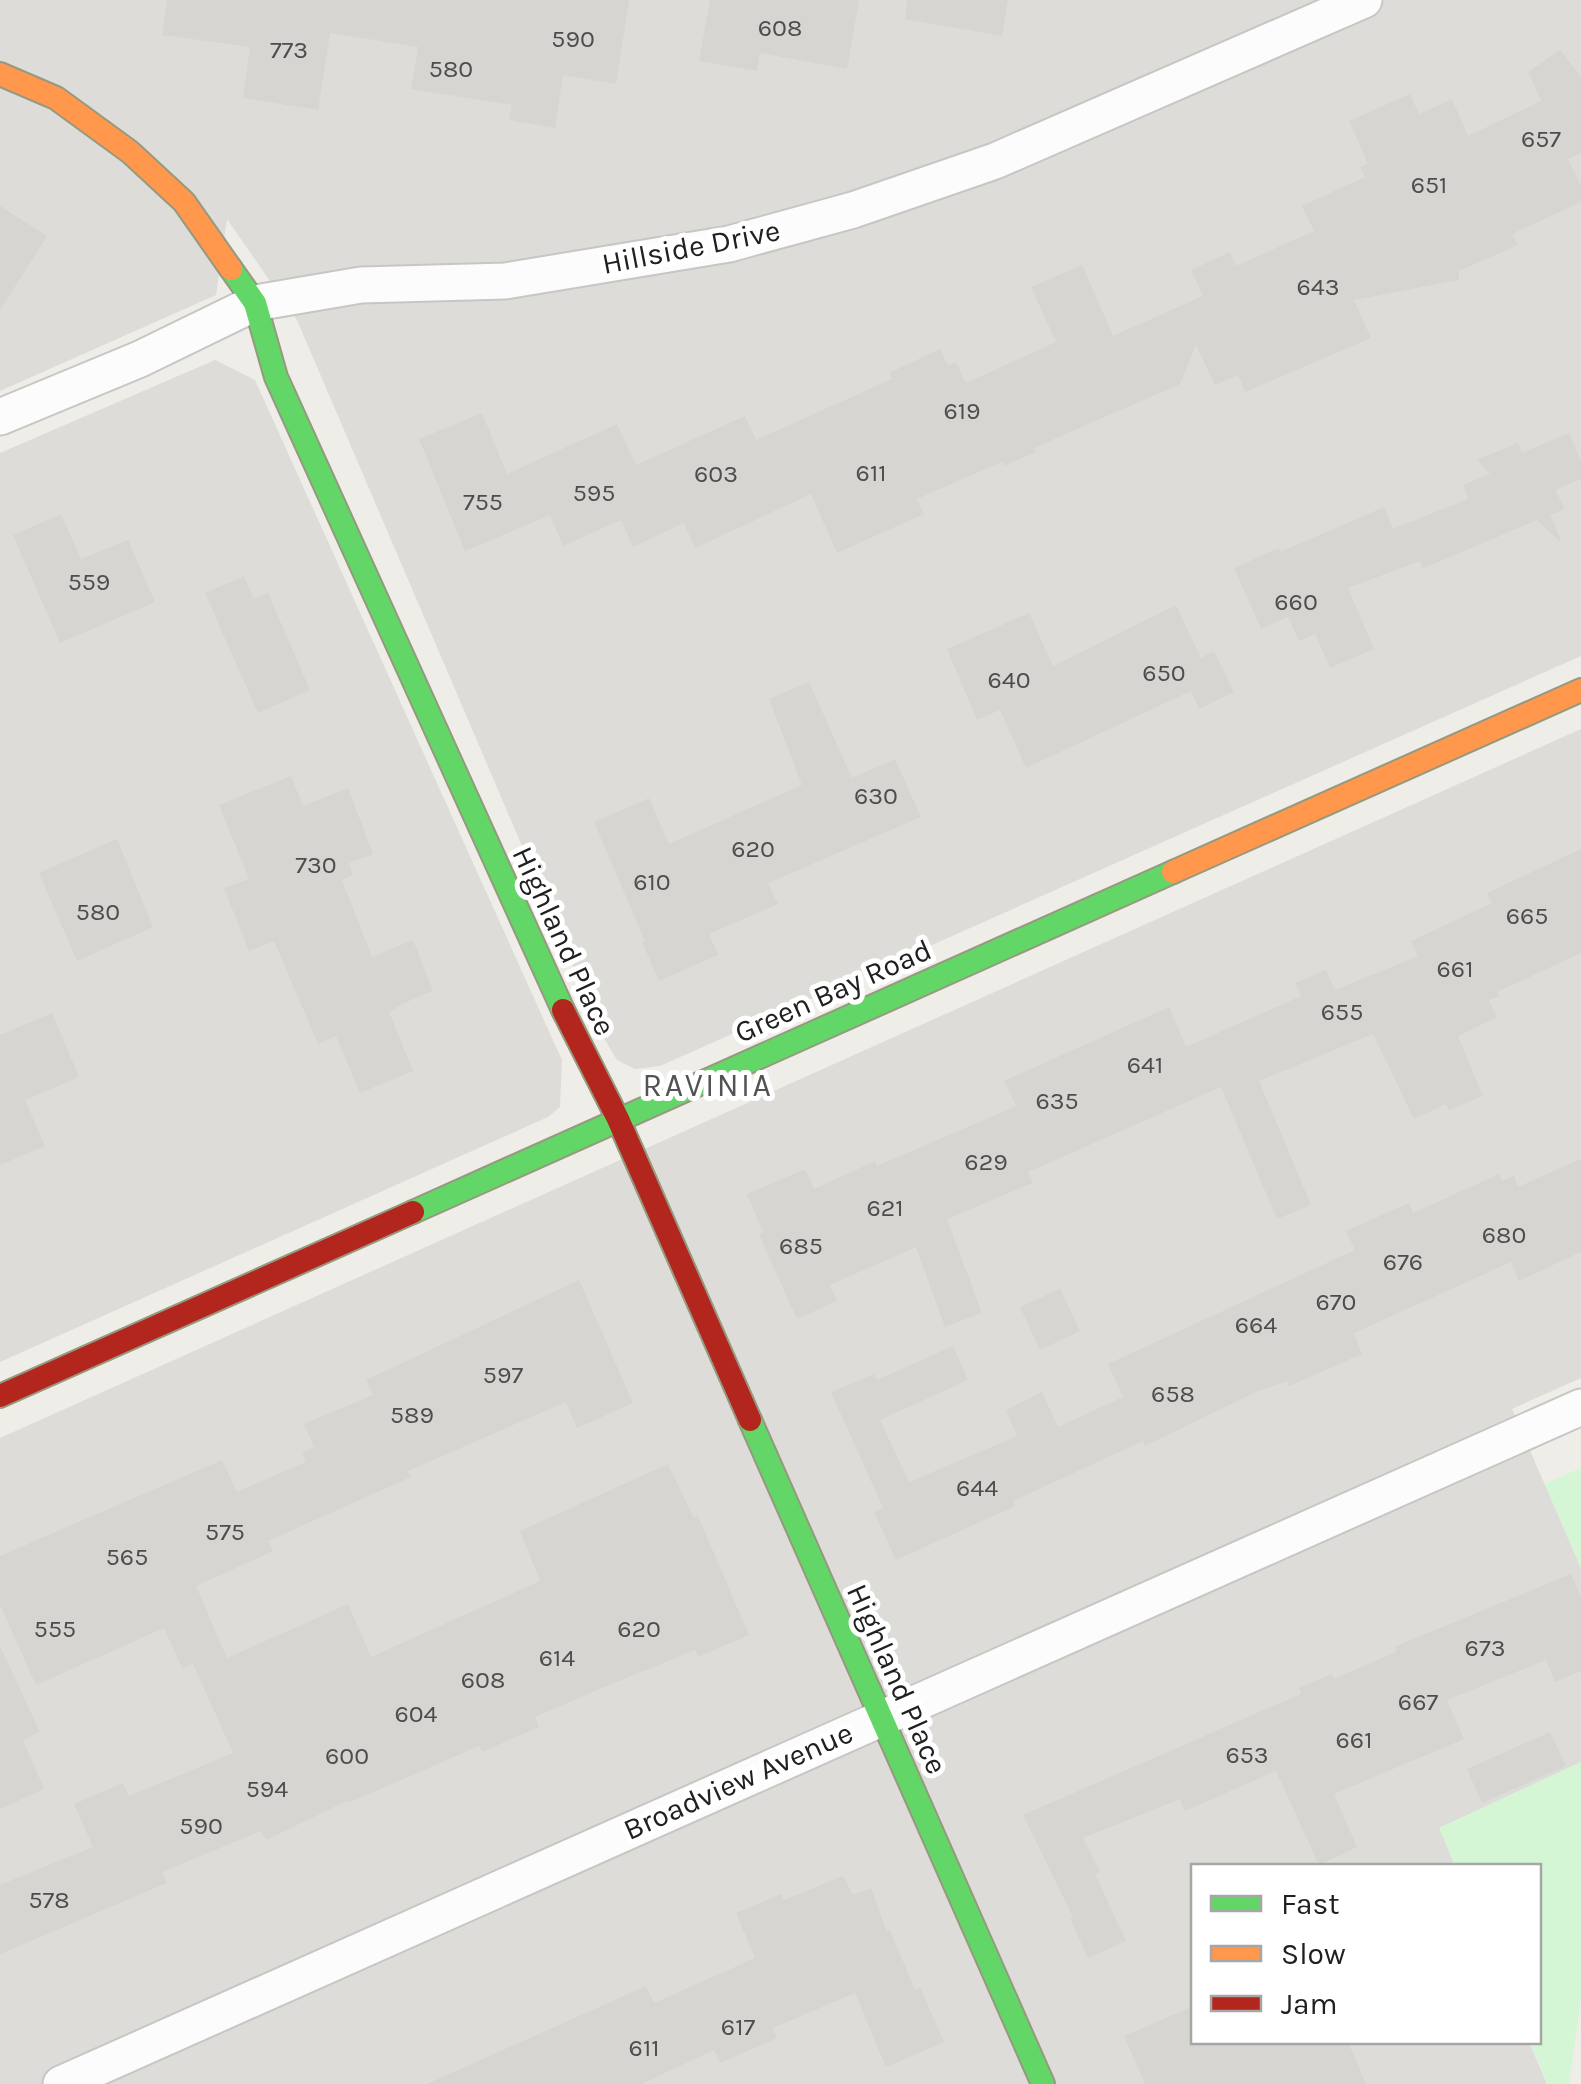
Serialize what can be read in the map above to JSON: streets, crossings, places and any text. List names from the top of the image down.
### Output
{
  "streets": {
    "street": [
      "Hillside Drive",
      "Highland Place",
      "Green Bay Road",
      "Broadview Avenue"
    ]
  },
  "crossings": [
    ["Hillside Drive", "Highland Place"],
    ["Highland Place", "Green Bay Road"],
    ["Highland Place", "Broadview Avenue"]
  ],
  "districts": ["RAVINIA"],
  "house_numbers": [
    "608",
    "590",
    "773",
    "580",
    "657",
    "651",
    "643",
    "619",
    "611",
    "603",
    "595",
    "755",
    "559",
    "660",
    "650",
    "640",
    "630",
    "620",
    "730",
    "610",
    "580",
    "665",
    "661",
    "655",
    "641",
    "635",
    "629",
    "621",
    "680",
    "685",
    "676",
    "670",
    "664",
    "597",
    "658",
    "589",
    "644",
    "575",
    "565",
    "555",
    "620",
    "673",
    "614",
    "608",
    "667",
    "604",
    "661",
    "653",
    "600",
    "594",
    "590",
    "578",
    "617",
    "611"
  ],
  "legend": ["Fast", "Slow", "Jam"]
}
